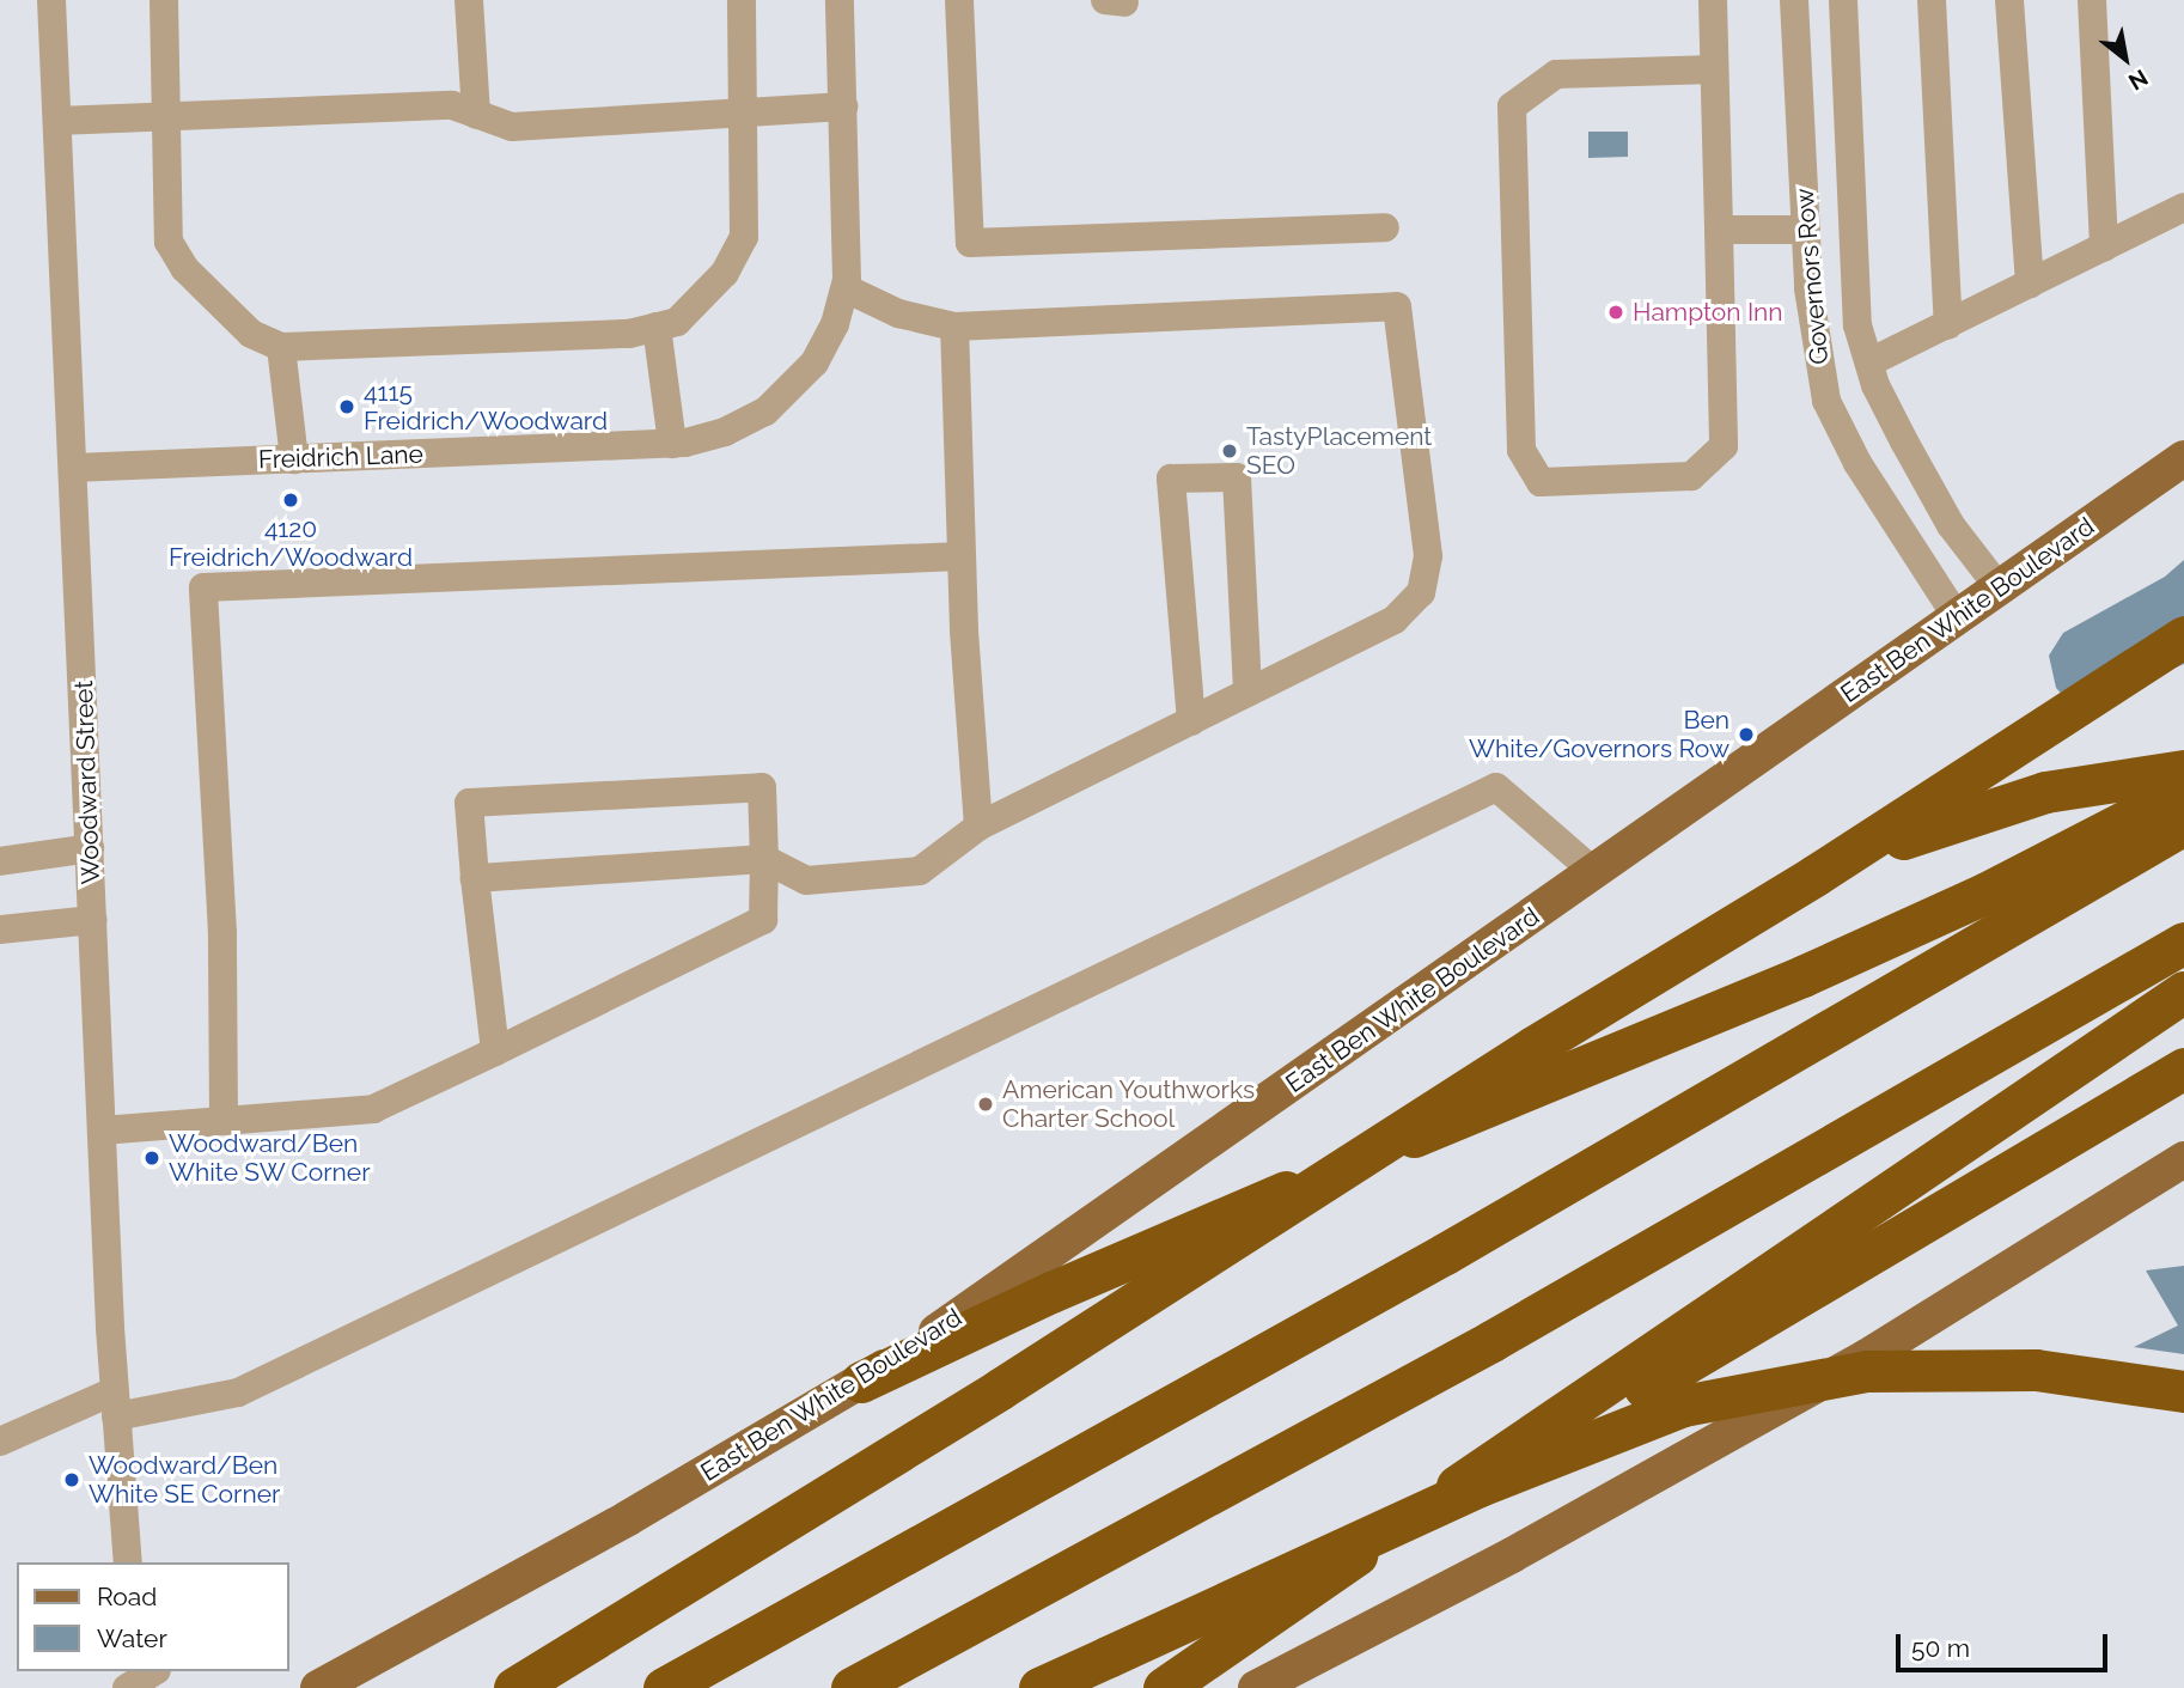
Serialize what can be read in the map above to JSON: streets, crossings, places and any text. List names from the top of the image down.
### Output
{
  "streets": {
    "main road": ["East Ben White Boulevard"],
    "street": ["Governors Row", "Freidrich Lane", "Woodward Street"]
  },
  "crossings": [
    ["Governors Row", "East Ben White Boulevard"],
    ["Freidrich Lane", "Woodward Street"]
  ],
  "places": [
    "Hampton Inn",
    "4115 Freidrich/Woodward",
    "TastyPlacement SEO",
    "4120 Freidrich/Woodward",
    "Ben White/Governors Row",
    "American Youthworks Charter School",
    "Woodward/Ben White SW Corner",
    "Woodward/Ben White SE Corner"
  ],
  "legend": ["Road", "Water"],
  "scale_bar": "50 m",
  "north": "bottom right"
}
